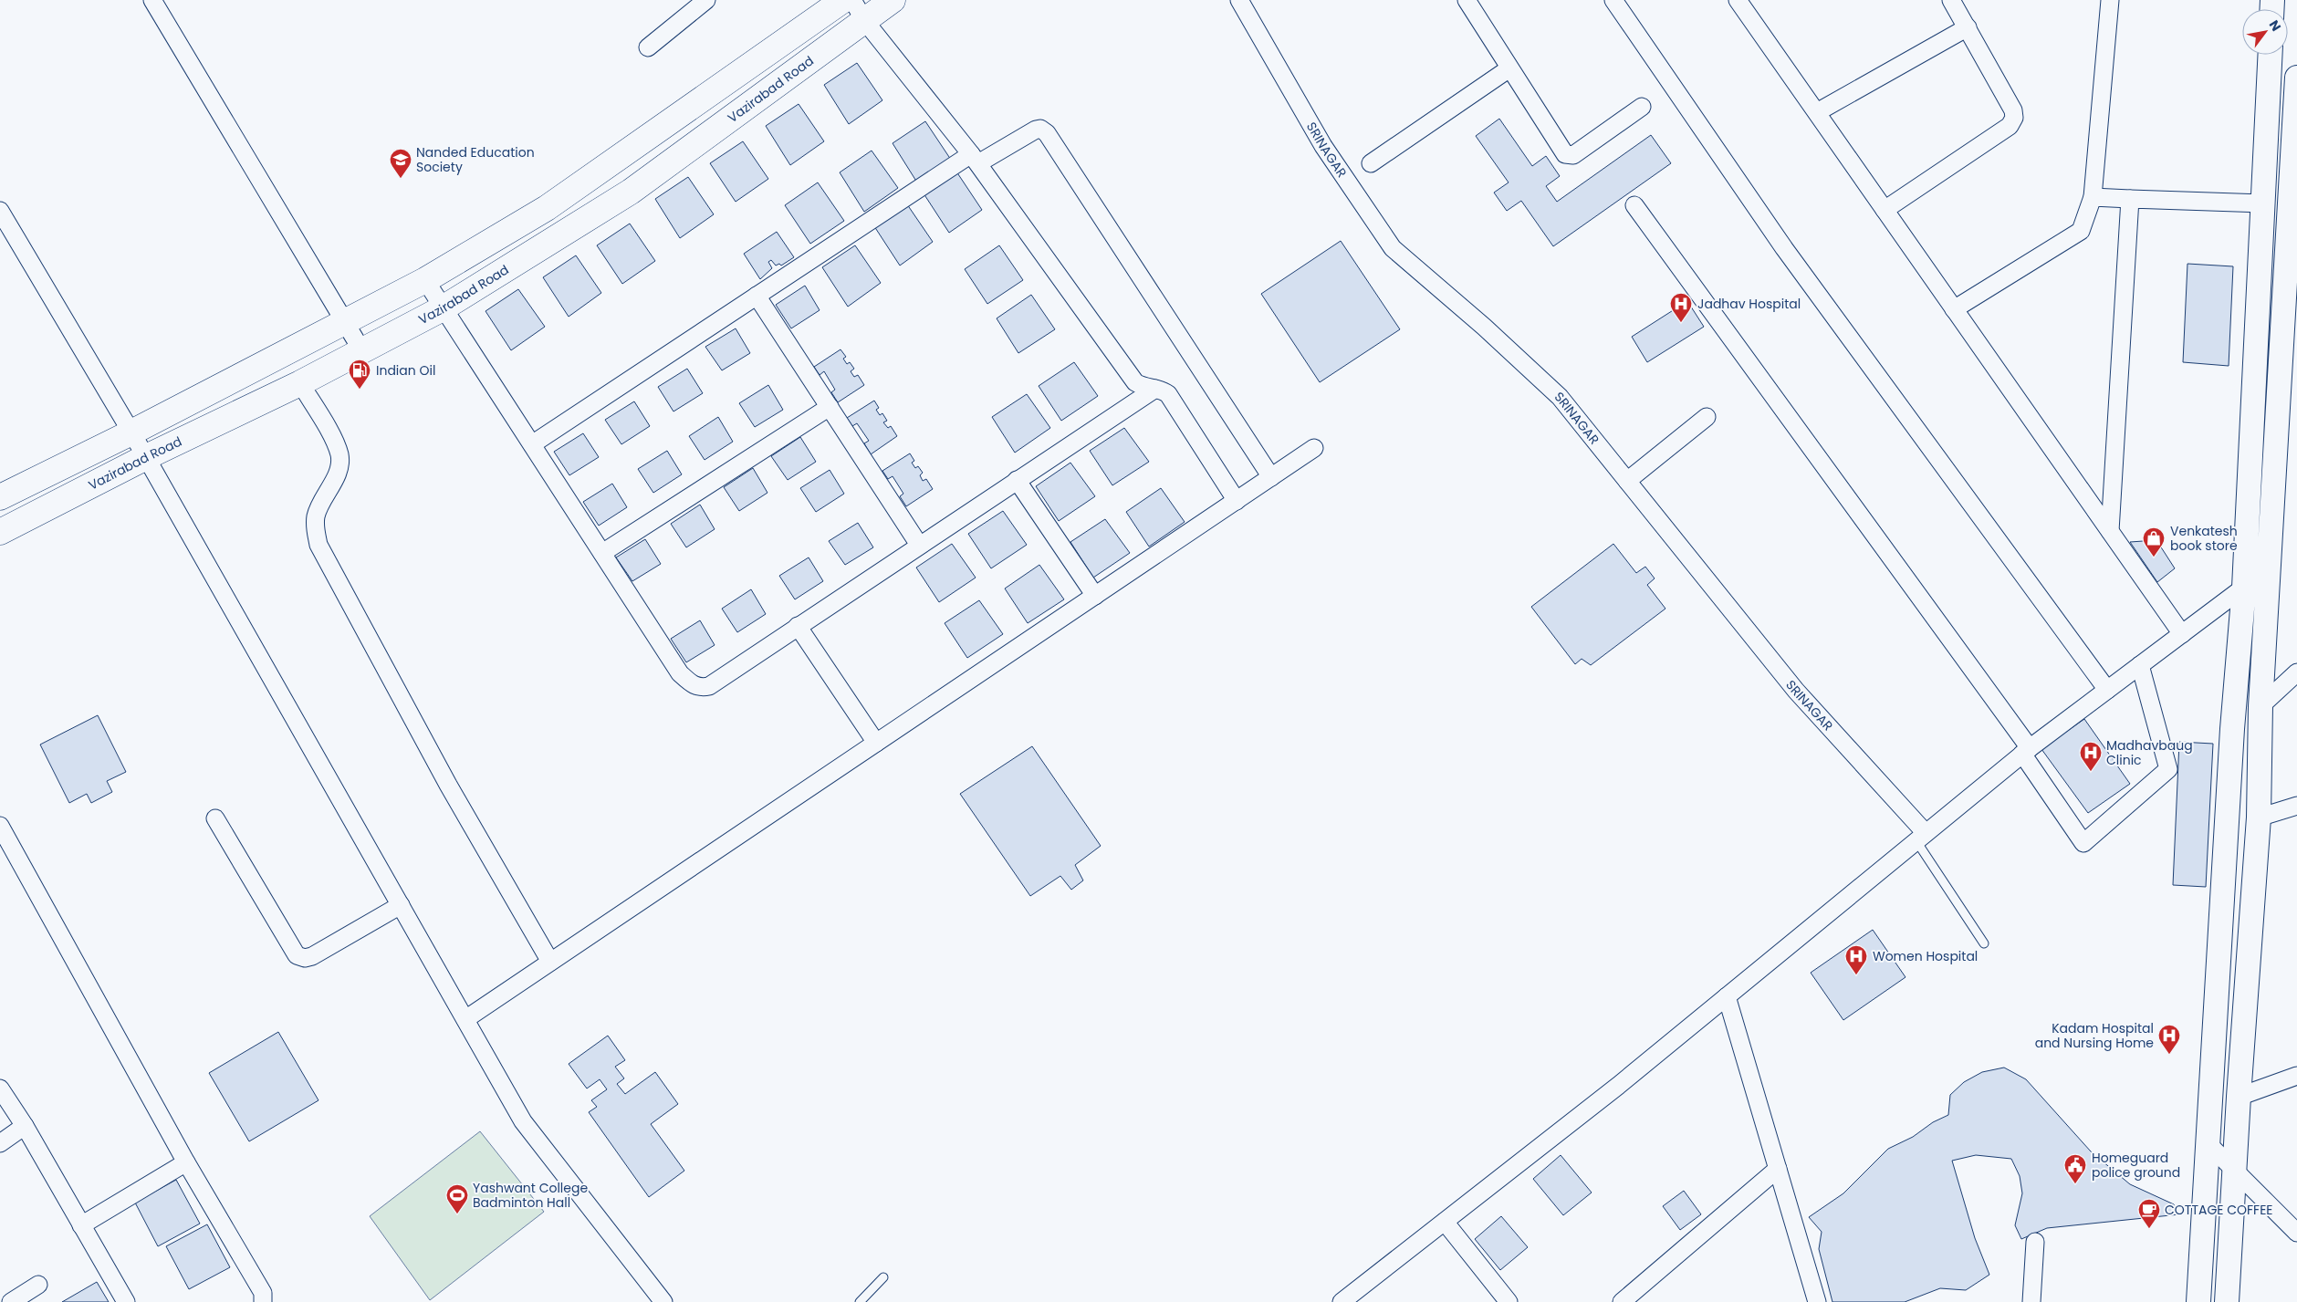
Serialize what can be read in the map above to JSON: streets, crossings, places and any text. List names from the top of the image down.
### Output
{
  "streets": {
    "main road": ["Vazirabad Road"],
    "street": ["SRINAGAR"]
  },
  "places": {
    "school or university": ["Nanded Education Society"],
    "hospital": [
      "Jadhav Hospital",
      "Madhavbaug Clinic",
      "Women Hospital",
      "Kadam Hospital and Nursing Home"
    ],
    "fuel station": ["Indian Oil"],
    "shop": ["Venkatesh book store"],
    "public building": ["Homeguard police ground"],
    "sports": ["Yashwant College Badminton Hall"],
    "cafe": ["COTTAGE COFFEE"]
  },
  "north": "top right"
}
